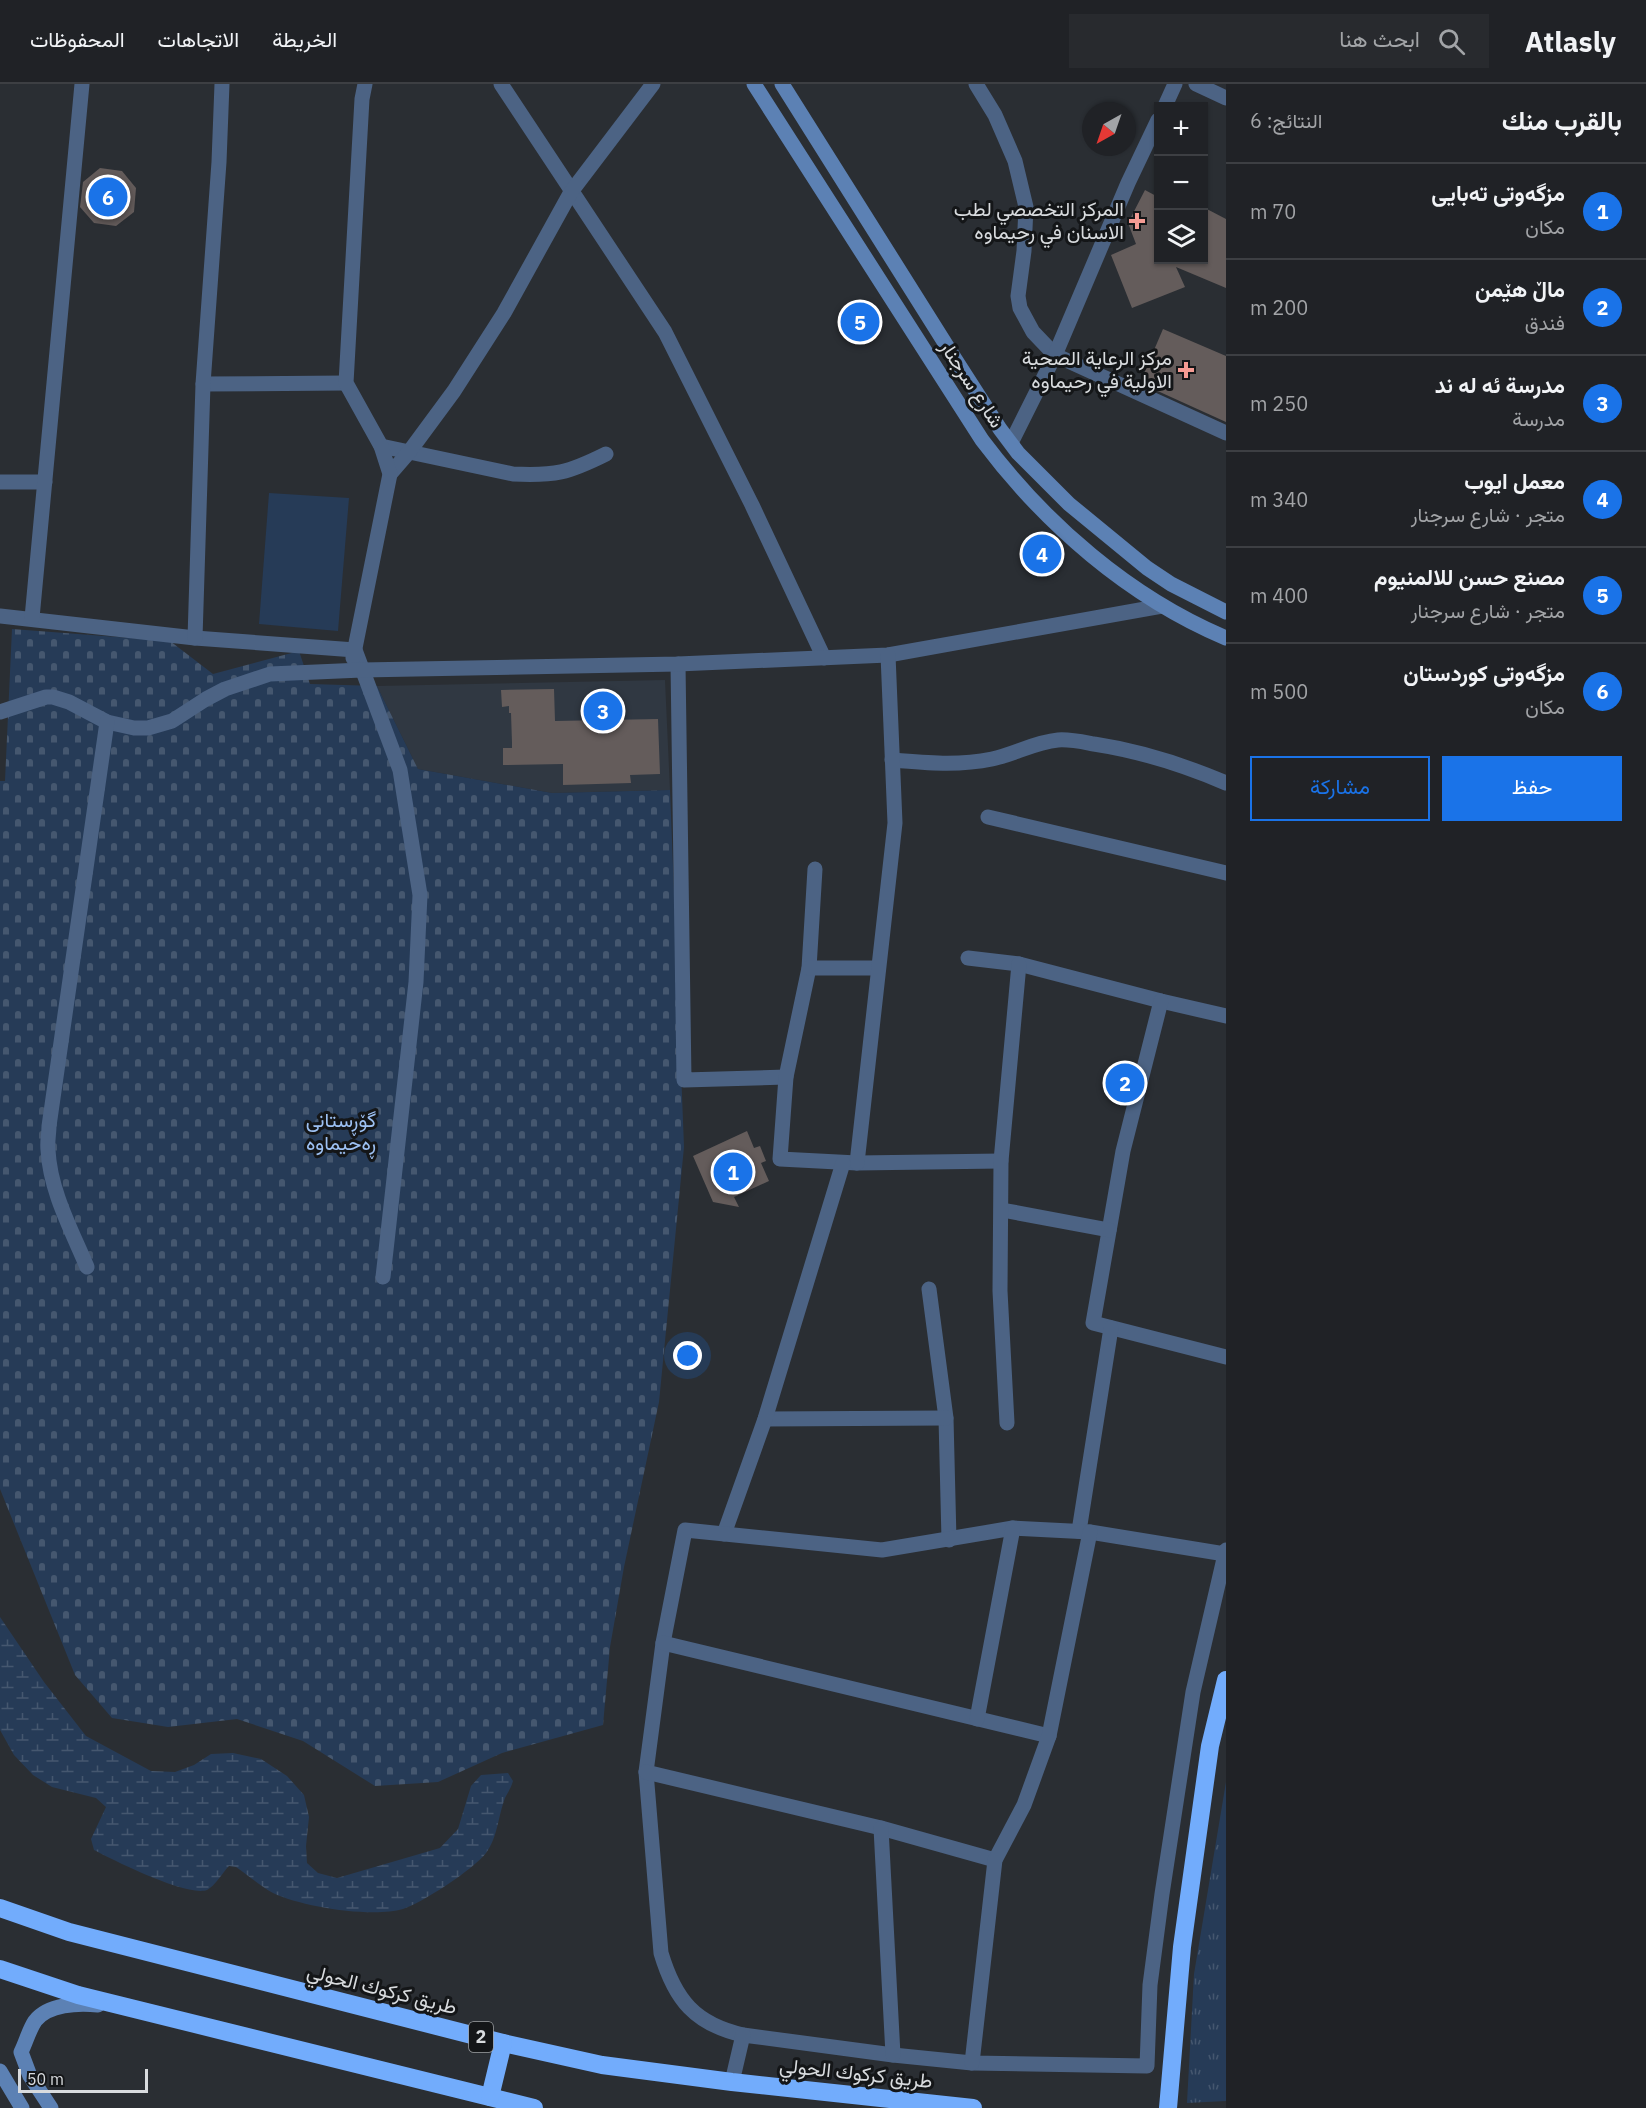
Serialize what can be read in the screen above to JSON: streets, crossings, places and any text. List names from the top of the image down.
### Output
{
  "streets": {
    "highway": ["طريق كركوك الحولي", "2"],
    "street": ["شارع سرجنار"]
  },
  "parks": ["گۆڕستانی ڕەحیماوە"],
  "places": {
    "health": ["المركز التخصصي لطب الاسنان في رحيماوه", "مركز الرعاية الصحیة الاولية في رحيماوه"]
  },
  "scale_bar": "50 m",
  "north": "bottom left",
  "page": {
    "header": "Atlasly",
    "search": "ابحث هنا",
    "nav": ["الخريطة", "الاتجاهات", "المحفوظات"],
    "heading": ["بالقرب منك", "النتائج: 6"],
    "map_buttons": ["+", "−"],
    "list": [
      {
        "mark": "1",
        "name": "مزگەوتی تەبایی",
        "note": "مكان",
        "value": "70 m"
      },
      {
        "mark": "2",
        "name": "ماڵ هێمن",
        "note": "فندق",
        "value": "200 m"
      },
      {
        "mark": "3",
        "name": "مدرسة ئه له ند",
        "note": "مدرسة",
        "value": "250 m"
      },
      {
        "mark": "4",
        "name": "معمل ايوب",
        "note": "متجر · شارع سرجنار",
        "value": "340 m"
      },
      {
        "mark": "5",
        "name": "مصنع حسن للالمنيوم",
        "note": "متجر · شارع سرجنار",
        "value": "400 m"
      },
      {
        "mark": "6",
        "name": "مزگەوتی کوردستان",
        "note": "مكان",
        "value": "500 m"
      }
    ],
    "pins": [
      "6",
      "5",
      "4",
      "3",
      "2",
      "1"
    ],
    "buttons": ["حفظ", "مشاركة"],
    "scale": "50 m"
  }
}
